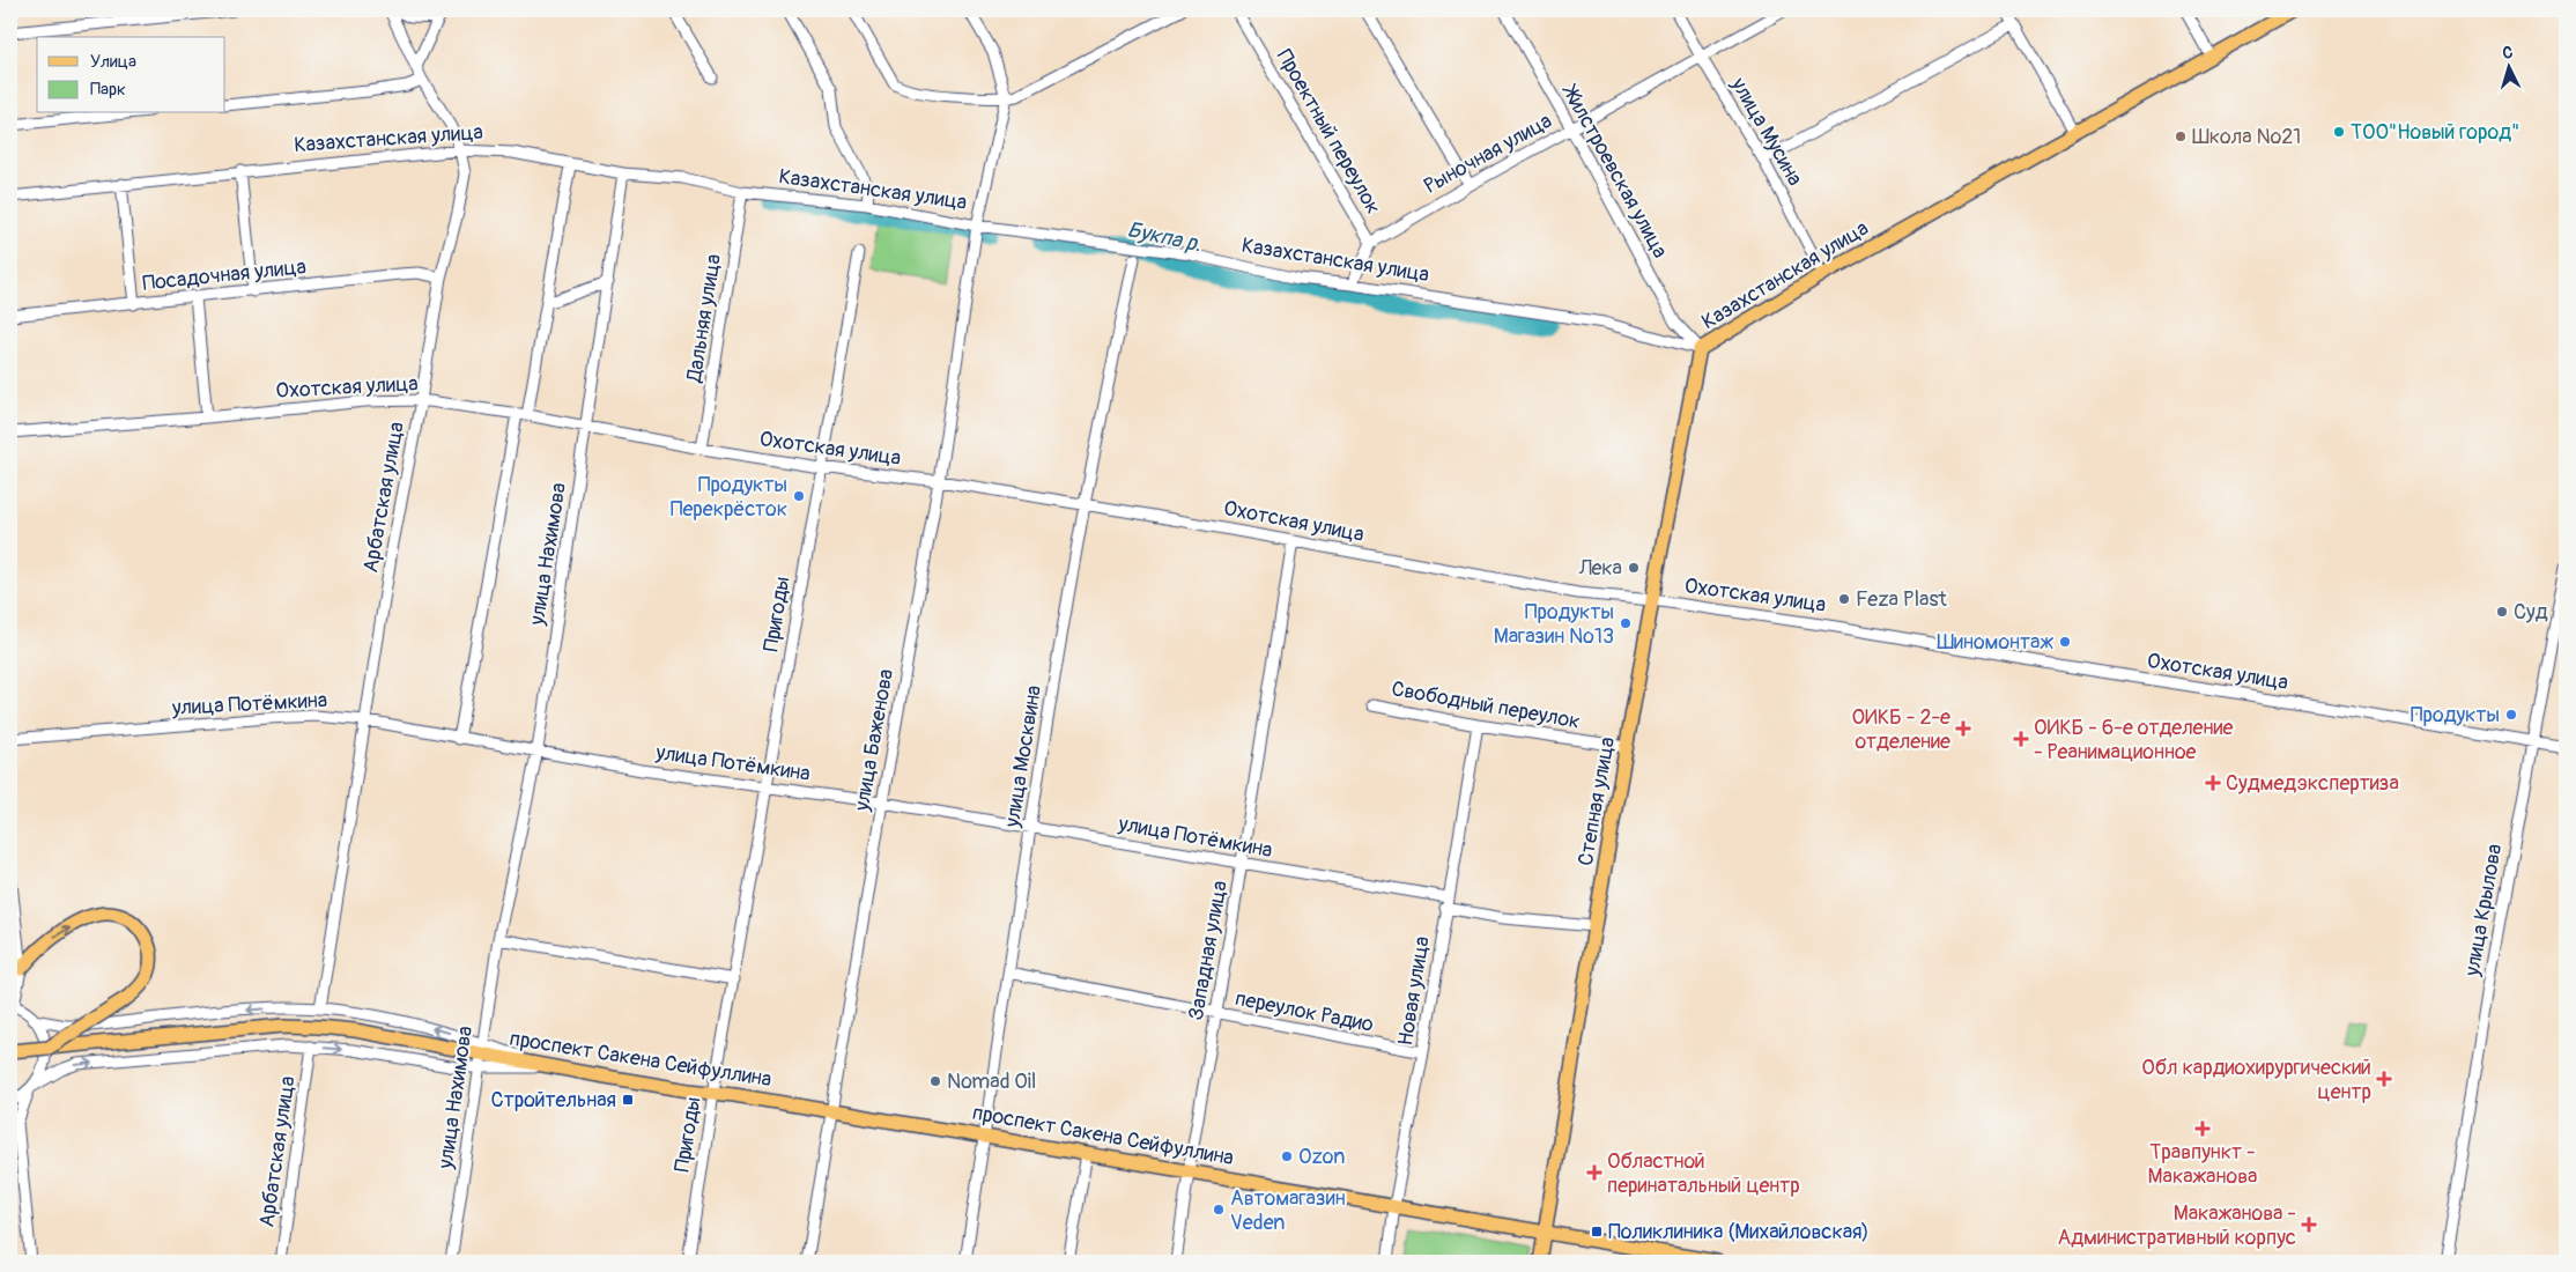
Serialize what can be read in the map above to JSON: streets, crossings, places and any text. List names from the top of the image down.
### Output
{
  "streets": {
    "main road": ["Казахстанская улица", "Степная улица", "проспект Сакена Сейфуллина"],
    "street": [
      "Проектный переулок",
      "улица Мусина",
      "Рыночная улица",
      "Жилстроевская улица",
      "Посадочная улица",
      "Дальняя улица",
      "Охотская улица",
      "Арбатская улица",
      "улица Нахимова",
      "Пригоды",
      "улица Потёмкина",
      "Свободный переулок",
      "улица Баженова",
      "улица Москвина",
      "улица Крылова",
      "Западная улица",
      "Новая улица",
      "переулок Радио"
    ]
  },
  "crossings": [
    ["Проектный переулок", "Рыночная улица"],
    ["улица Мусина", "Казахстанская улица"],
    ["улица Мусина", "Рыночная улица"],
    ["Казахстанская улица", "Жилстроевская улица"],
    ["Казахстанская улица", "Дальняя улица"],
    ["Казахстанская улица", "Арбатская улица"],
    ["Казахстанская улица", "улица Нахимова"],
    ["Казахстанская улица", "улица Баженова"],
    ["Казахстанская улица", "Степная улица"],
    ["Рыночная улица", "Жилстроевская улица"],
    ["Жилстроевская улица", "Степная улица"],
    ["Посадочная улица", "Арбатская улица"],
    ["Дальняя улица", "Охотская улица"],
    ["Охотская улица", "Арбатская улица"],
    ["Охотская улица", "улица Нахимова"],
    ["Охотская улица", "Пригоды"],
    ["Охотская улица", "улица Баженова"],
    ["Охотская улица", "улица Москвина"],
    ["Охотская улица", "Степная улица"],
    ["Охотская улица", "улица Крылова"],
    ["Охотская улица", "Западная улица"],
    ["Арбатская улица", "улица Потёмкина"],
    ["улица Нахимова", "улица Потёмкина"],
    ["улица Нахимова", "проспект Сакена Сейфуллина"],
    ["Пригоды", "улица Потёмкина"],
    ["Пригоды", "проспект Сакена Сейфуллина"],
    ["улица Потёмкина", "улица Баженова"],
    ["улица Потёмкина", "улица Москвина"],
    ["улица Потёмкина", "Степная улица"],
    ["улица Потёмкина", "Западная улица"],
    ["улица Потёмкина", "Новая улица"],
    ["Свободный переулок", "Степная улица"],
    ["Свободный переулок", "Новая улица"],
    ["улица Баженова", "проспект Сакена Сейфуллина"],
    ["улица Москвина", "переулок Радио"],
    ["улица Москвина", "проспект Сакена Сейфуллина"],
    ["Степная улица", "проспект Сакена Сейфуллина"],
    ["Западная улица", "переулок Радио"],
    ["Западная улица", "проспект Сакена Сейфуллина"],
    ["Новая улица", "переулок Радио"],
    ["Новая улица", "проспект Сакена Сейфуллина"]
  ],
  "water": ["Букпа р."],
  "places": {
    "other": [
      "ТОО\"Новый город\"",
      "Школа №21",
      "Продукты Перекрёсток",
      "Лека",
      "Feza Plast",
      "Суд",
      "Продукты Магазин №13",
      "Шиномонтаж",
      "Продукты",
      "Nomad Oil",
      "Ozon",
      "Автомагазин Veden"
    ],
    "health": [
      "ОИКБ - 2-е отделение",
      "ОИКБ - 6-е отделение - Реанимационное",
      "Судмедэкспертиза",
      "Обл кардиохирургический центр",
      "Травпункт - Макажанова",
      "Областной перинатальный центр",
      "Макажанова - Административный корпус"
    ],
    "transit": ["Стройтельная", "Поликлиника (Михайловская)"]
  },
  "legend": ["Улица", "Парк"],
  "north": "top"
}
